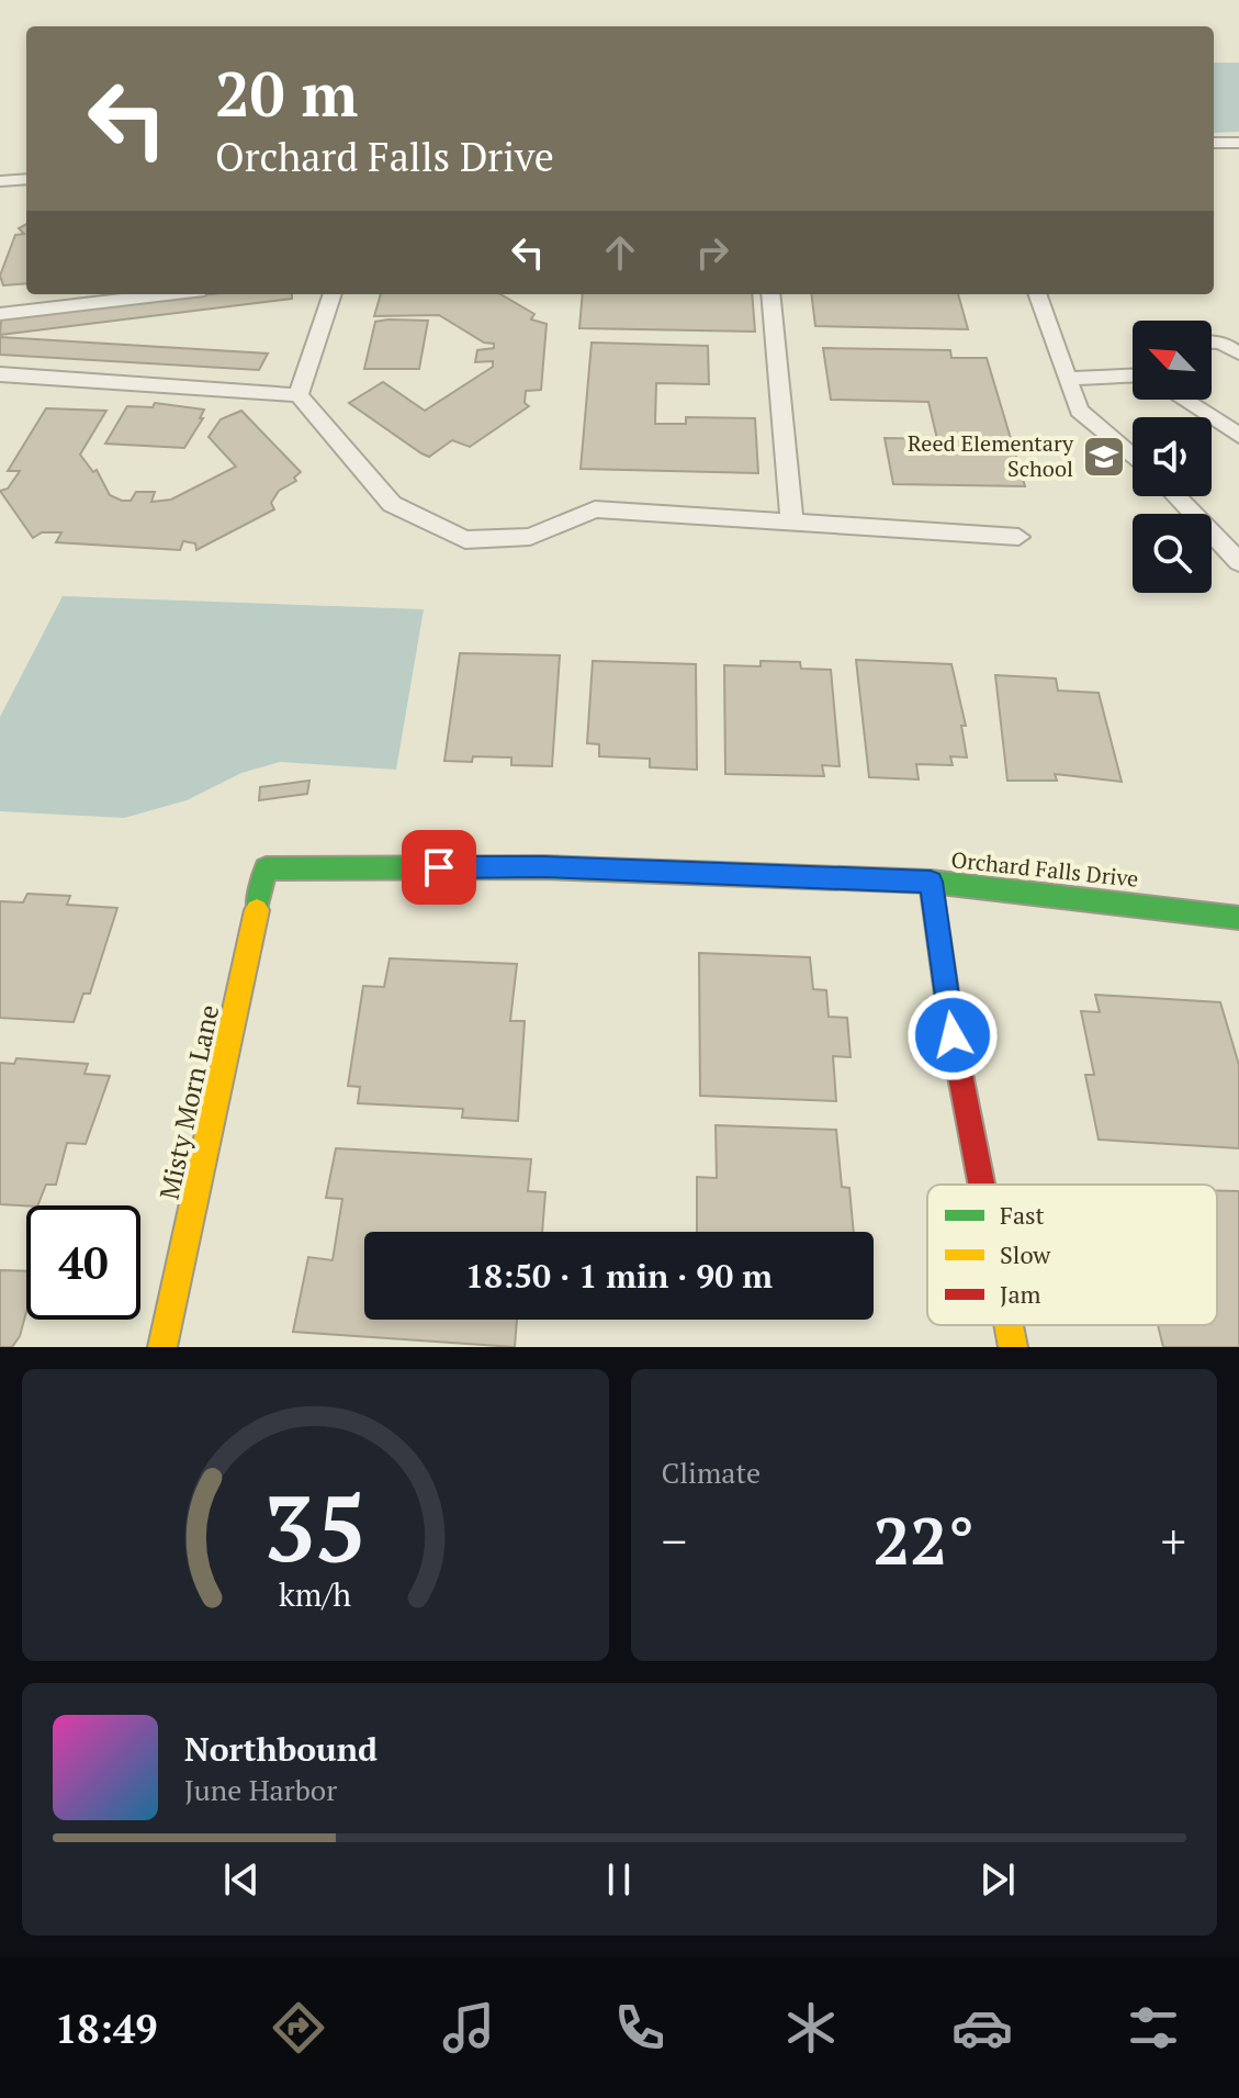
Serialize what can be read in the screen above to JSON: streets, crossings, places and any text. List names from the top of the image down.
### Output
{
  "streets": {
    "street": ["Orchard Falls Drive", "Misty Morn Lane"]
  },
  "crossings": [
    ["Orchard Falls Drive", "Misty Morn Lane"]
  ],
  "places": {
    "school or university": ["Reed Elementary School"]
  },
  "legend": ["Fast", "Slow", "Jam"],
  "north": "top left",
  "page": {
    "turn": ["20 m", "Orchard Falls Drive"],
    "limit": "40",
    "trip": "18:50 · 1 min · 90 m",
    "tile": "Climate",
    "heat": ["−", "22°", "+"],
    "song": ["Northbound", "June Harbor"],
    "tabs": "18:49",
    "gauge": ["35", "km/h"]
  }
}
